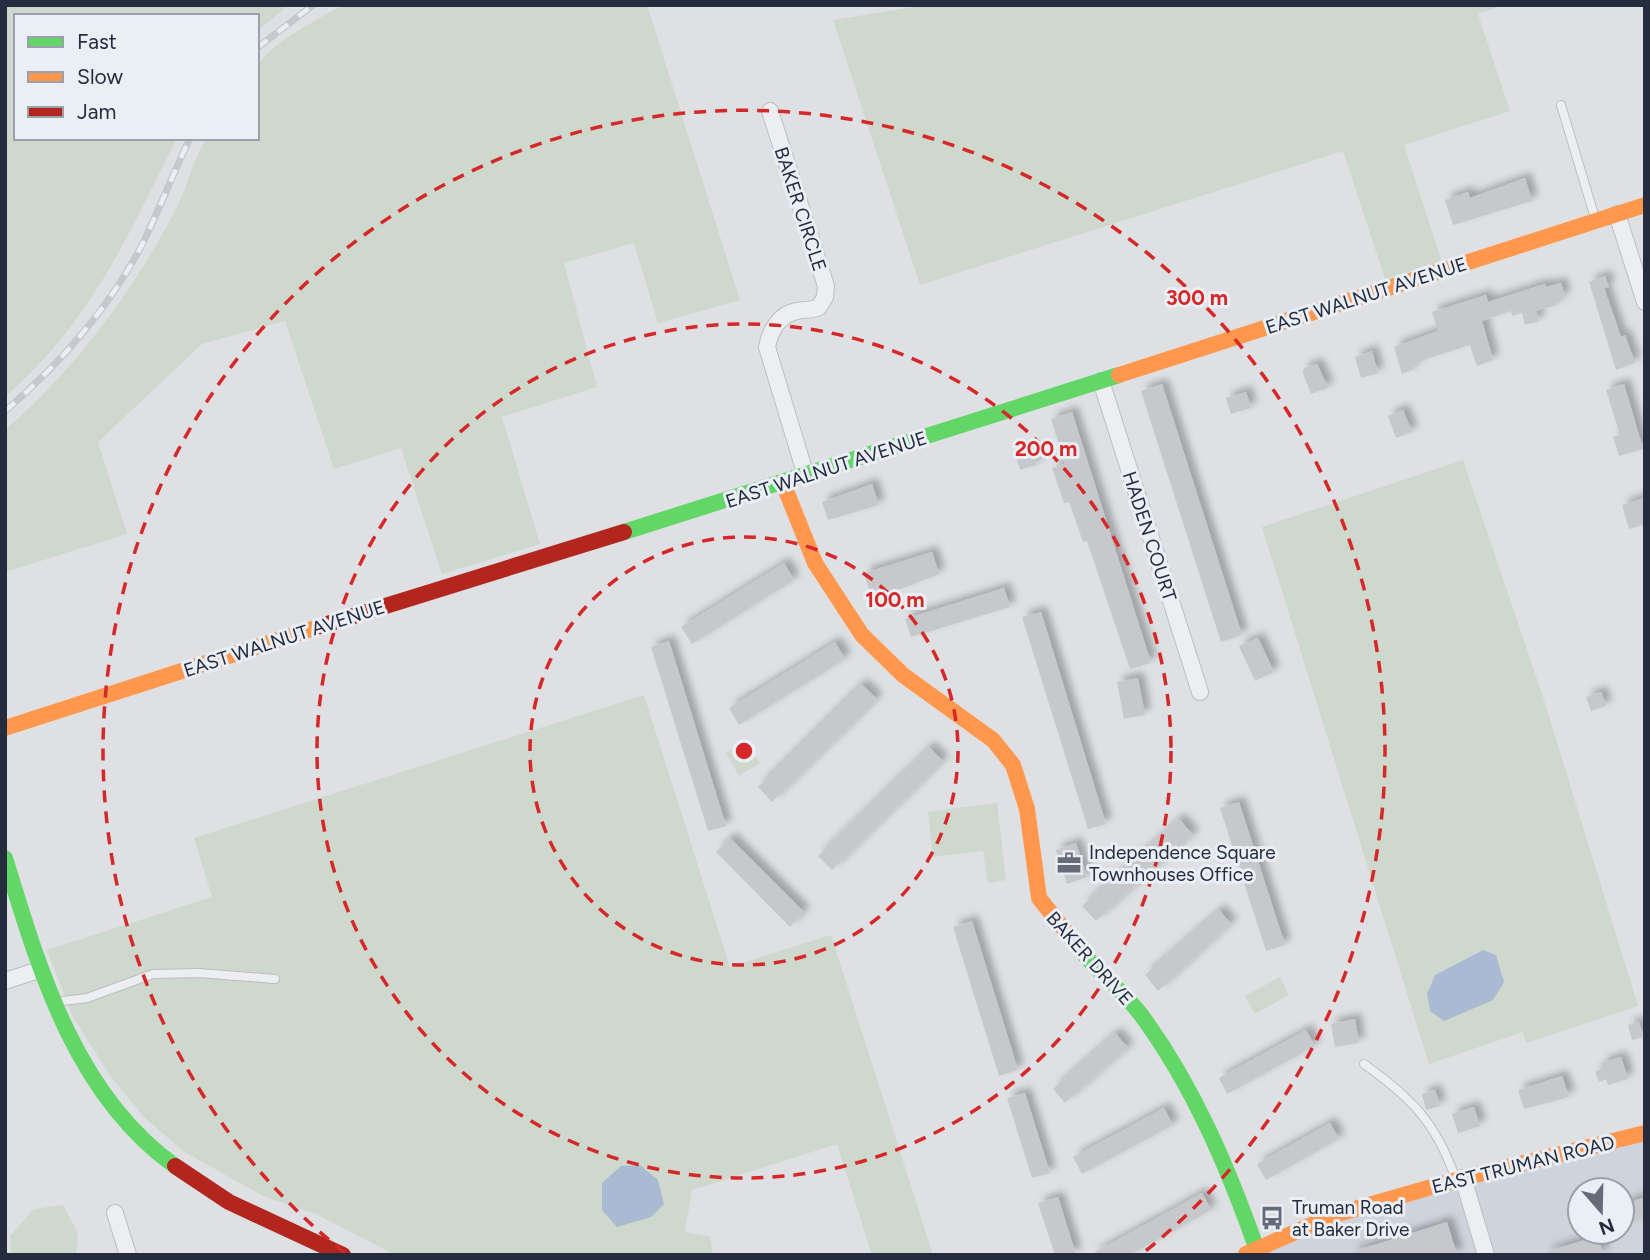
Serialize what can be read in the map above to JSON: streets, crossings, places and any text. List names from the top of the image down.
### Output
{
  "streets": {
    "street": [
      "BAKER CIRCLE",
      "EAST WALNUT AVENUE",
      "HADEN COURT",
      "BAKER DRIVE",
      "EAST TRUMAN ROAD"
    ]
  },
  "crossings": [
    ["BAKER CIRCLE", "EAST WALNUT AVENUE"],
    ["EAST WALNUT AVENUE", "HADEN COURT"],
    ["EAST WALNUT AVENUE", "BAKER DRIVE"],
    ["BAKER DRIVE", "EAST TRUMAN ROAD"]
  ],
  "places": {
    "office": ["Independence Square Townhouses Office"],
    "bus stop": ["Truman Road at Baker Drive"]
  },
  "legend": ["Fast", "Slow", "Jam"],
  "north": "bottom",
  "rings": ["300 m", "200 m", "100 m"]
}
